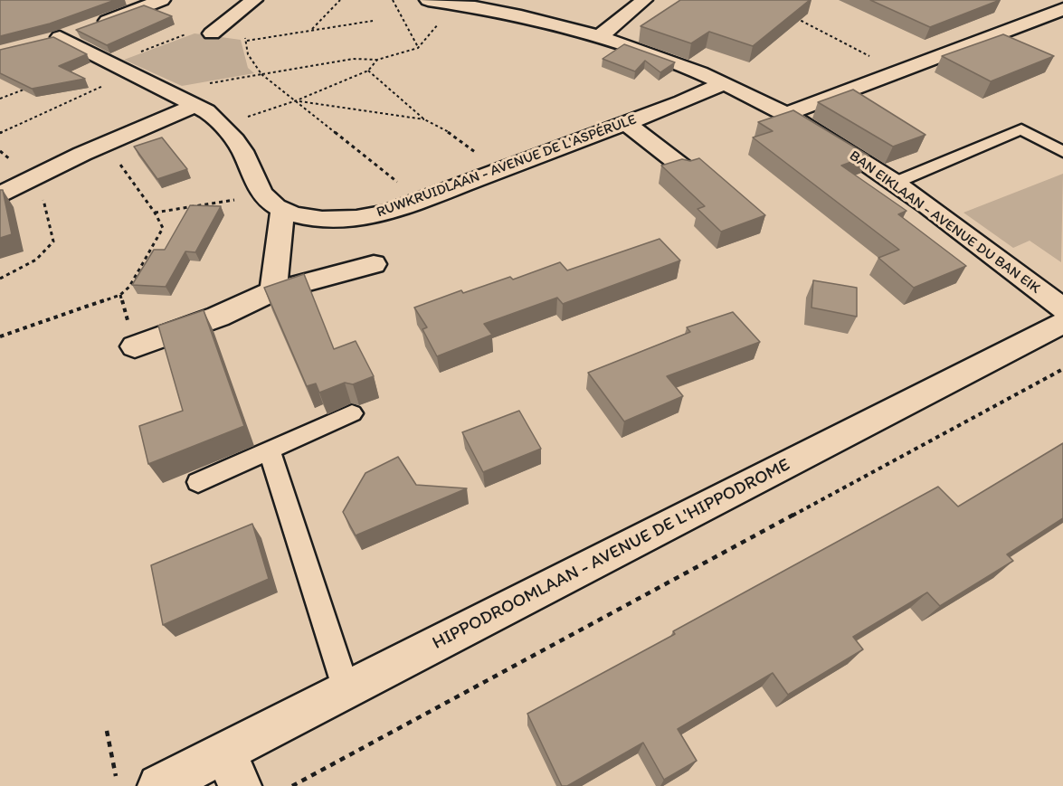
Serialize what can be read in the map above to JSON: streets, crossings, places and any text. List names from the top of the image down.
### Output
{
  "streets": {
    "street": ["RUWKRUIDLAAN - AVENUE DE L'ASPÉRULE", "BAN EIKLAAN - AVENUE DU BAN EIK", "HIPPODROOMLAAN - AVENUE DE L'HIPPODROME"]
  },
  "crossings": [
    ["RUWKRUIDLAAN - AVENUE DE L'ASPÉRULE", "BAN EIKLAAN - AVENUE DU BAN EIK"]
  ]
}
